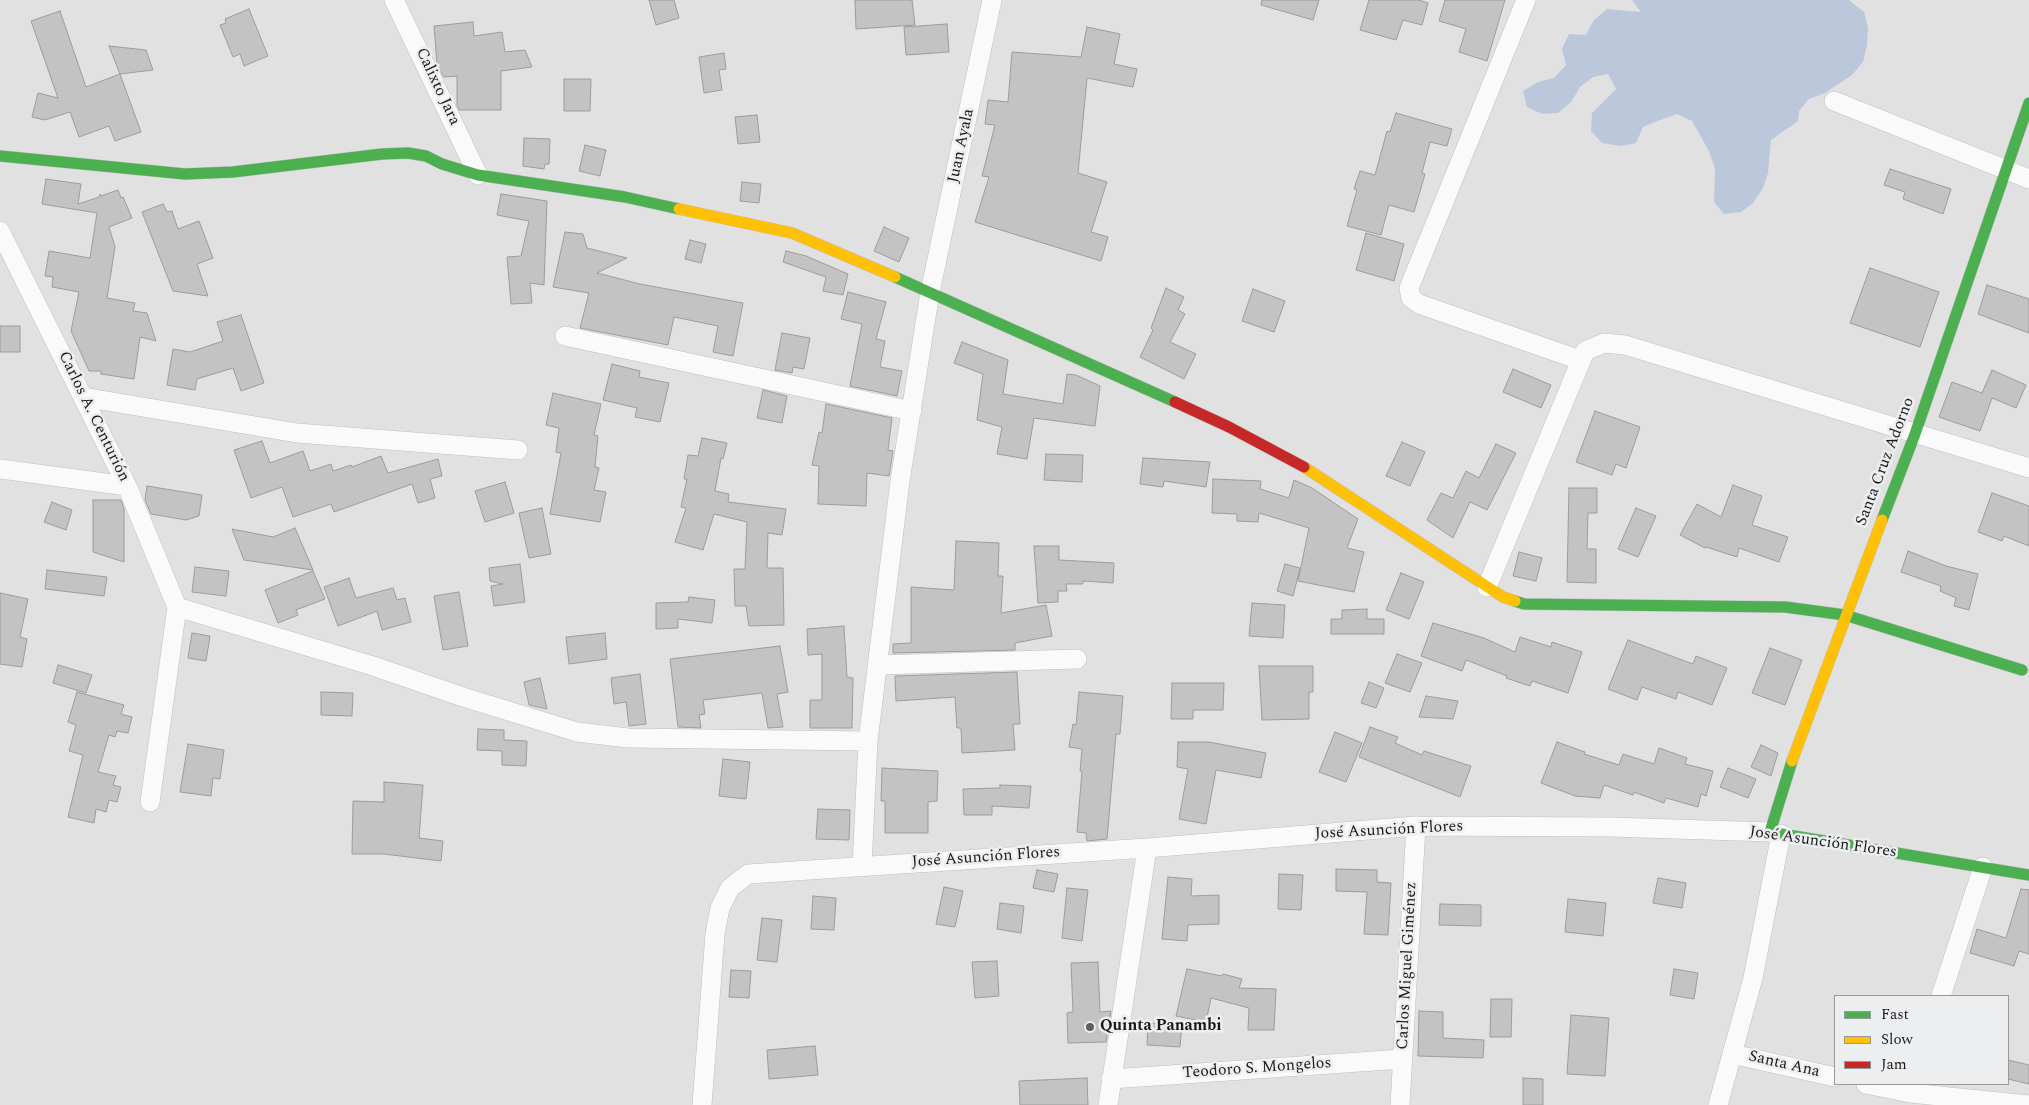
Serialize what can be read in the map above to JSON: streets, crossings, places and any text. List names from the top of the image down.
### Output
{
  "streets": {
    "street": [
      "Calixto Jara",
      "Juan Ayala",
      "Carlos A. Centurión",
      "Santa Cruz Adorno",
      "José Asunción Flores",
      "Carlos Miguel Giménez",
      "Santa Ana",
      "Teodoro S. Mongelos"
    ]
  },
  "crossings": [
    ["Juan Ayala", "José Asunción Flores"],
    ["Santa Cruz Adorno", "José Asunción Flores"],
    ["José Asunción Flores", "Carlos Miguel Giménez"],
    ["Carlos Miguel Giménez", "Teodoro S. Mongelos"]
  ],
  "places": ["Quinta Panambi"],
  "legend": ["Fast", "Slow", "Jam"]
}
